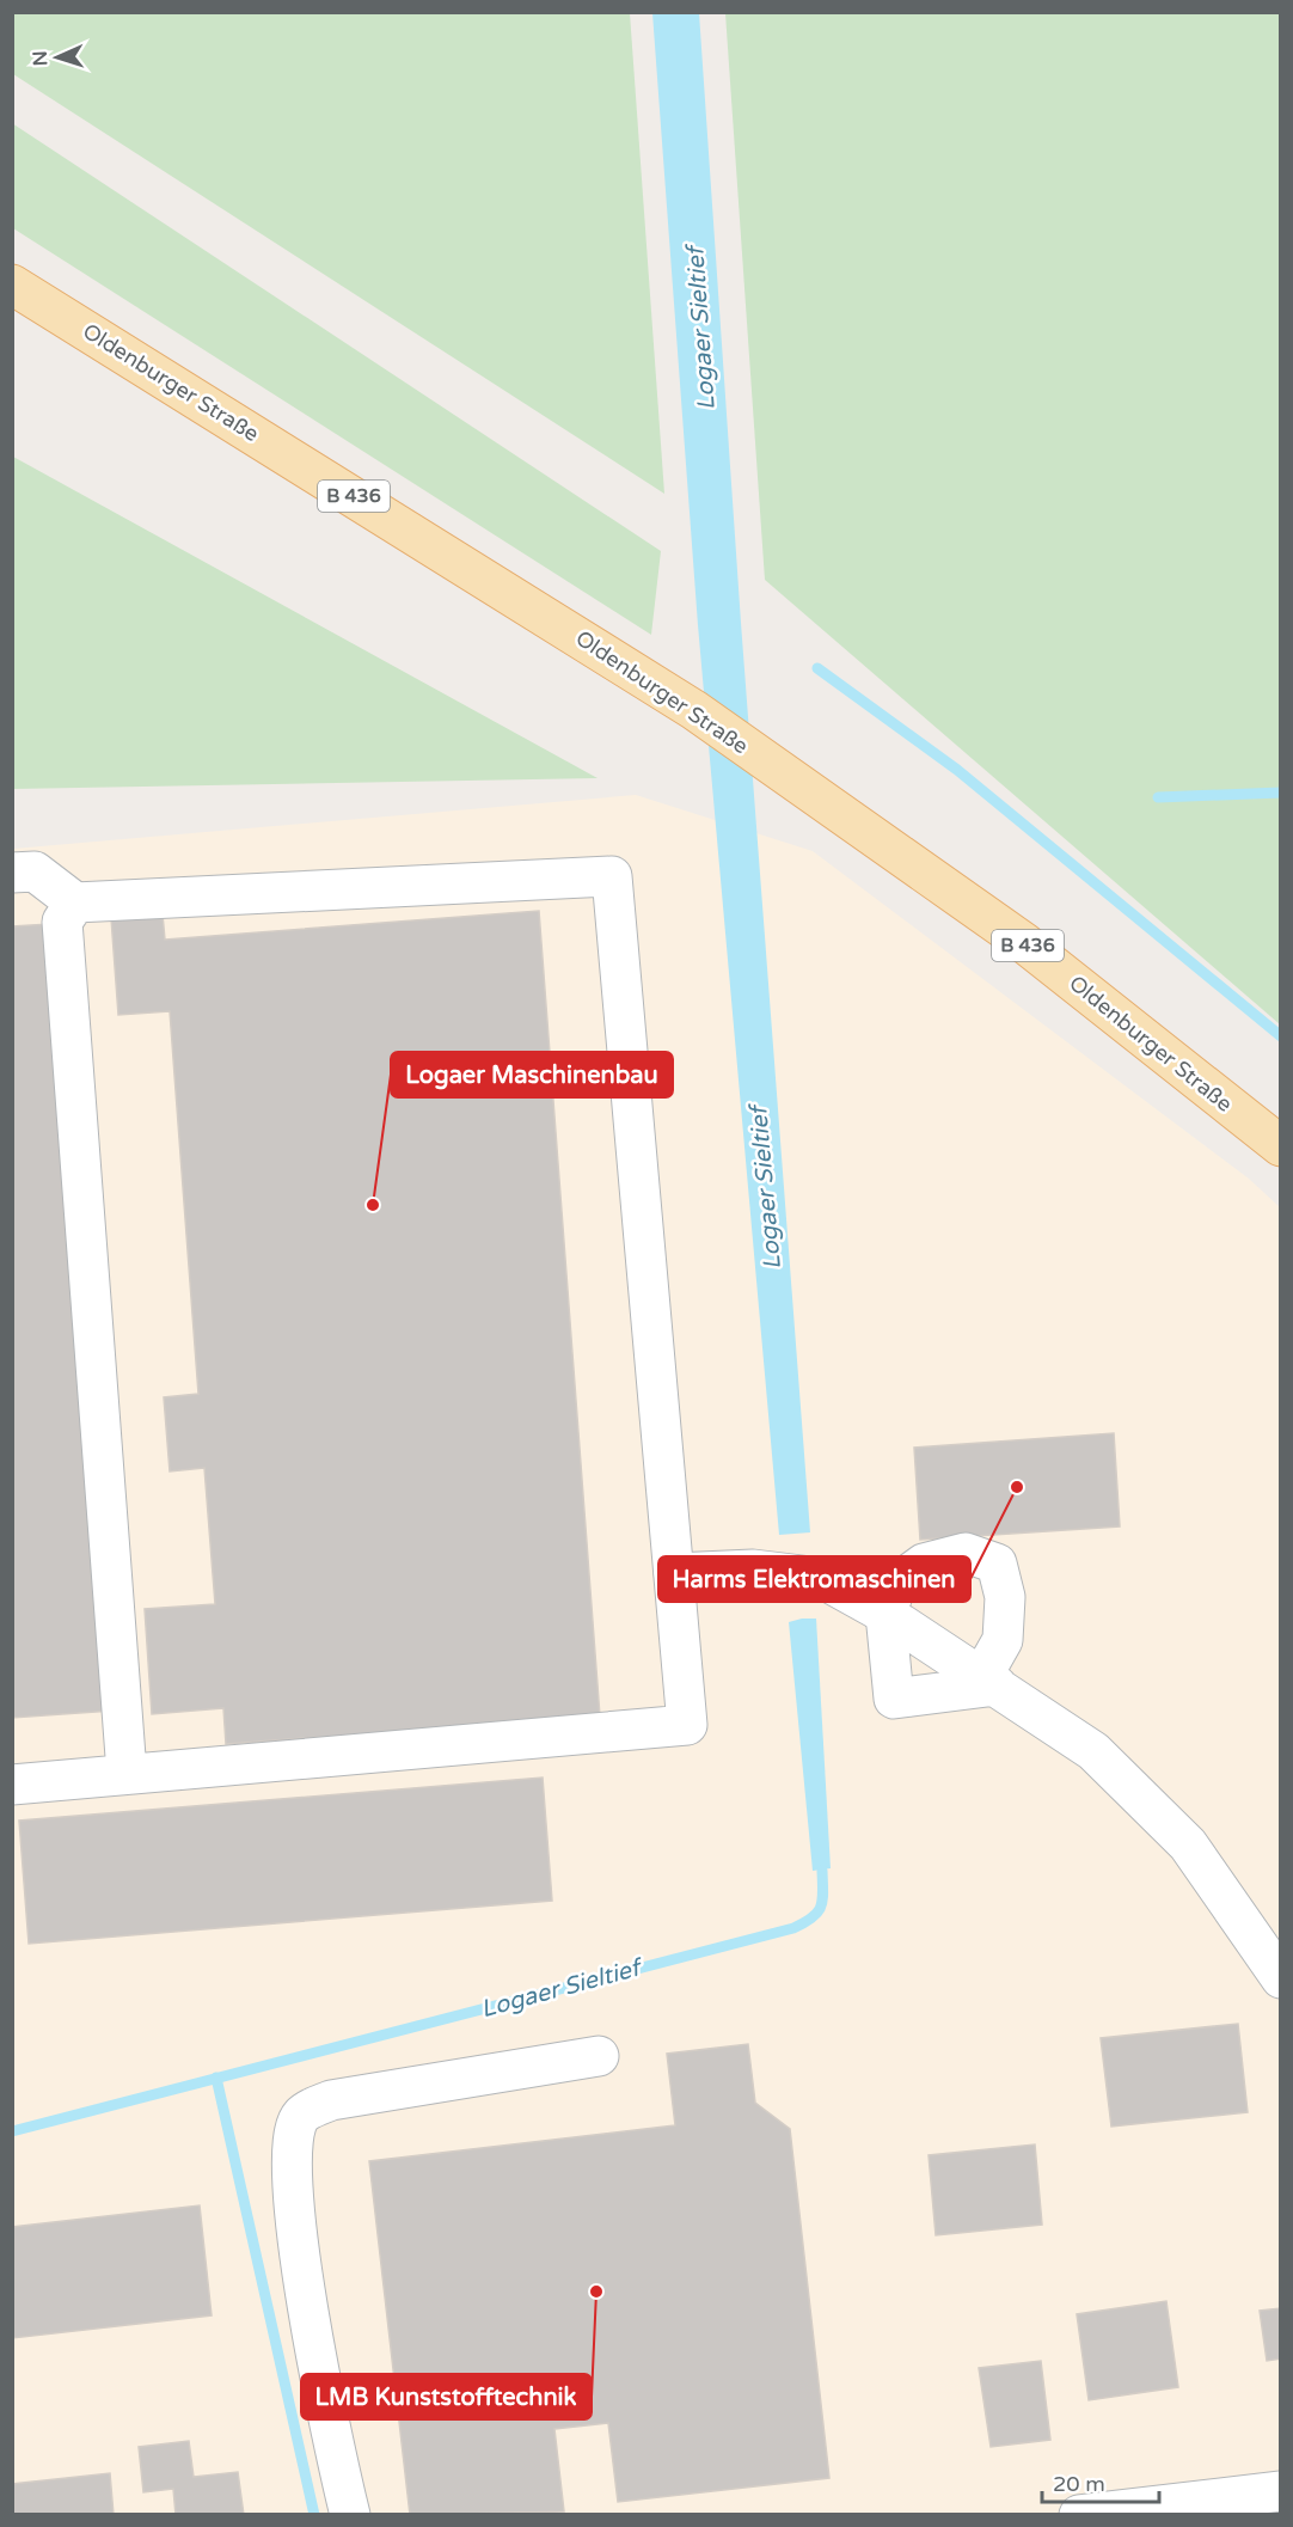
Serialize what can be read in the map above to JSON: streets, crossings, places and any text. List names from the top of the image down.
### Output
{
  "streets": {
    "main road": ["Oldenburger Straße", "B 436"]
  },
  "water": ["Logaer Sieltief"],
  "places": ["Logaer Maschinenbau", "Harms Elektromaschinen", "LMB Kunststofftechnik"],
  "scale_bar": "20 m",
  "north": "left"
}
